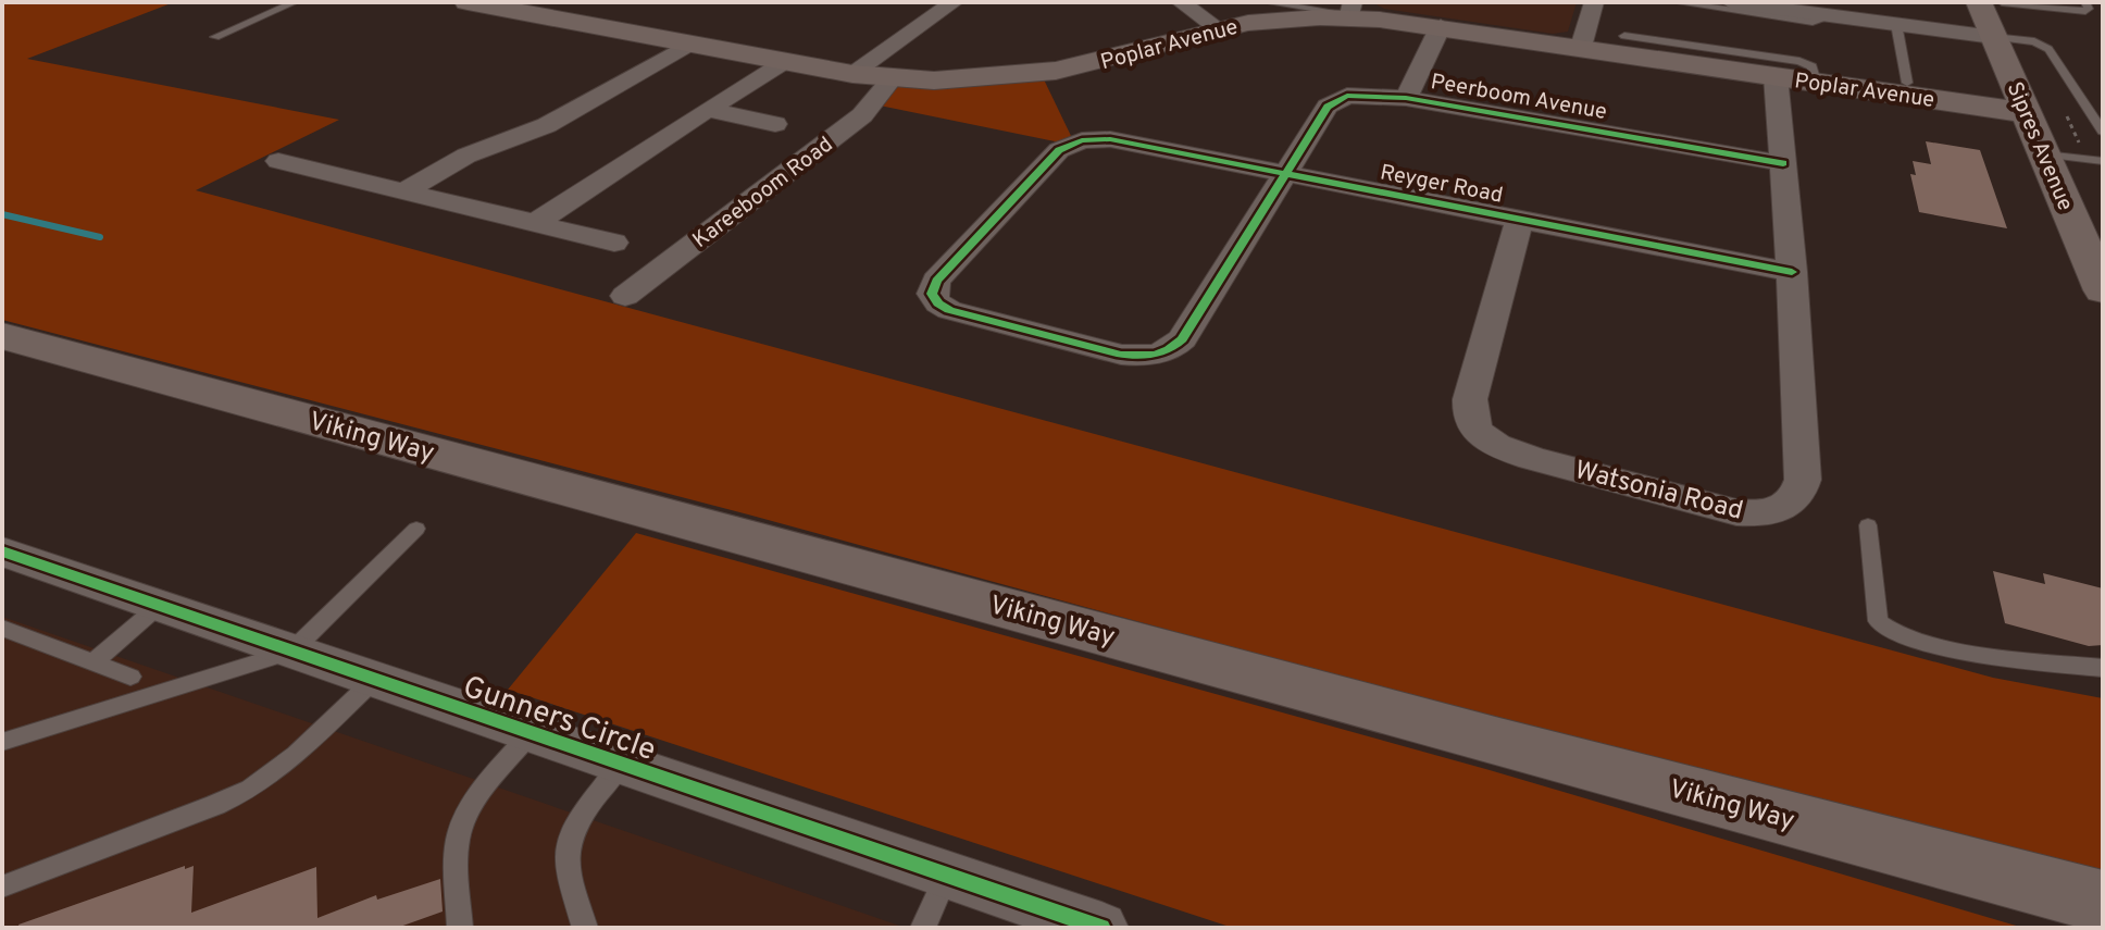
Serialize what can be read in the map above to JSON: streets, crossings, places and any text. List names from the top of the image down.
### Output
{
  "streets": {
    "street": [
      "Poplar Avenue",
      "Peerboom Avenue",
      "Sipres Avenue",
      "Reyger Road",
      "Kareeboom Road",
      "Viking Way",
      "Watsonia Road",
      "Gunners Circle"
    ]
  },
  "crossings": [
    ["Poplar Avenue", "Sipres Avenue"],
    ["Poplar Avenue", "Kareeboom Road"],
    ["Poplar Avenue", "Watsonia Road"],
    ["Peerboom Avenue", "Reyger Road"],
    ["Peerboom Avenue", "Watsonia Road"],
    ["Reyger Road", "Watsonia Road"]
  ]
}
